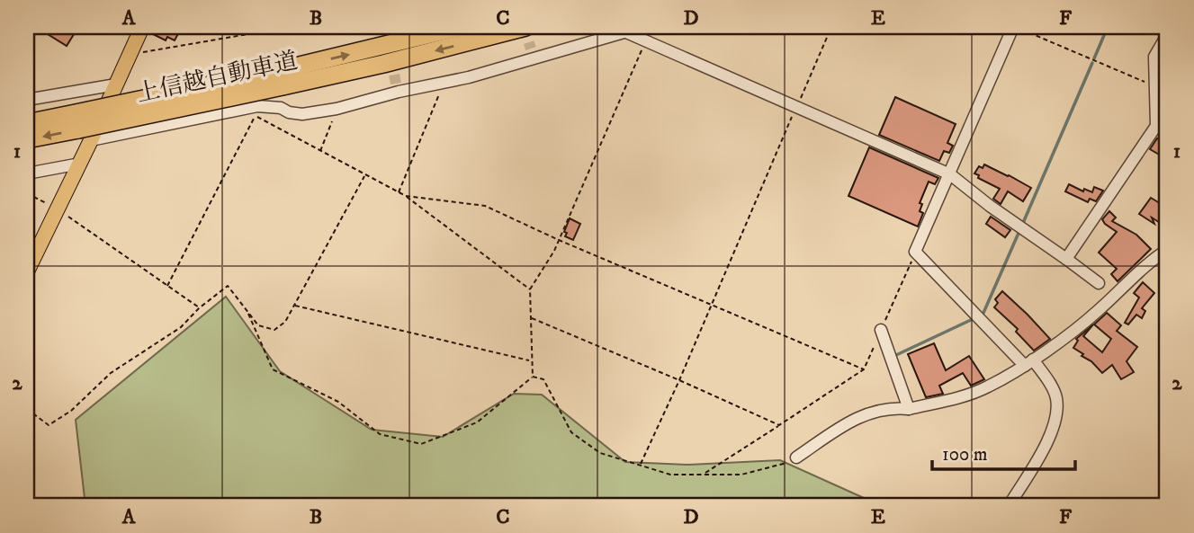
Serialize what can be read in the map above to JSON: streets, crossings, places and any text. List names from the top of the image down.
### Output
{
  "streets": {
    "highway": ["上信越自動車道"]
  },
  "scale_bar": "100 m",
  "grid": {
    "columns": [
      "A",
      "B",
      "C",
      "D",
      "E",
      "F"
    ],
    "rows": ["1", "2"]
  }
}
